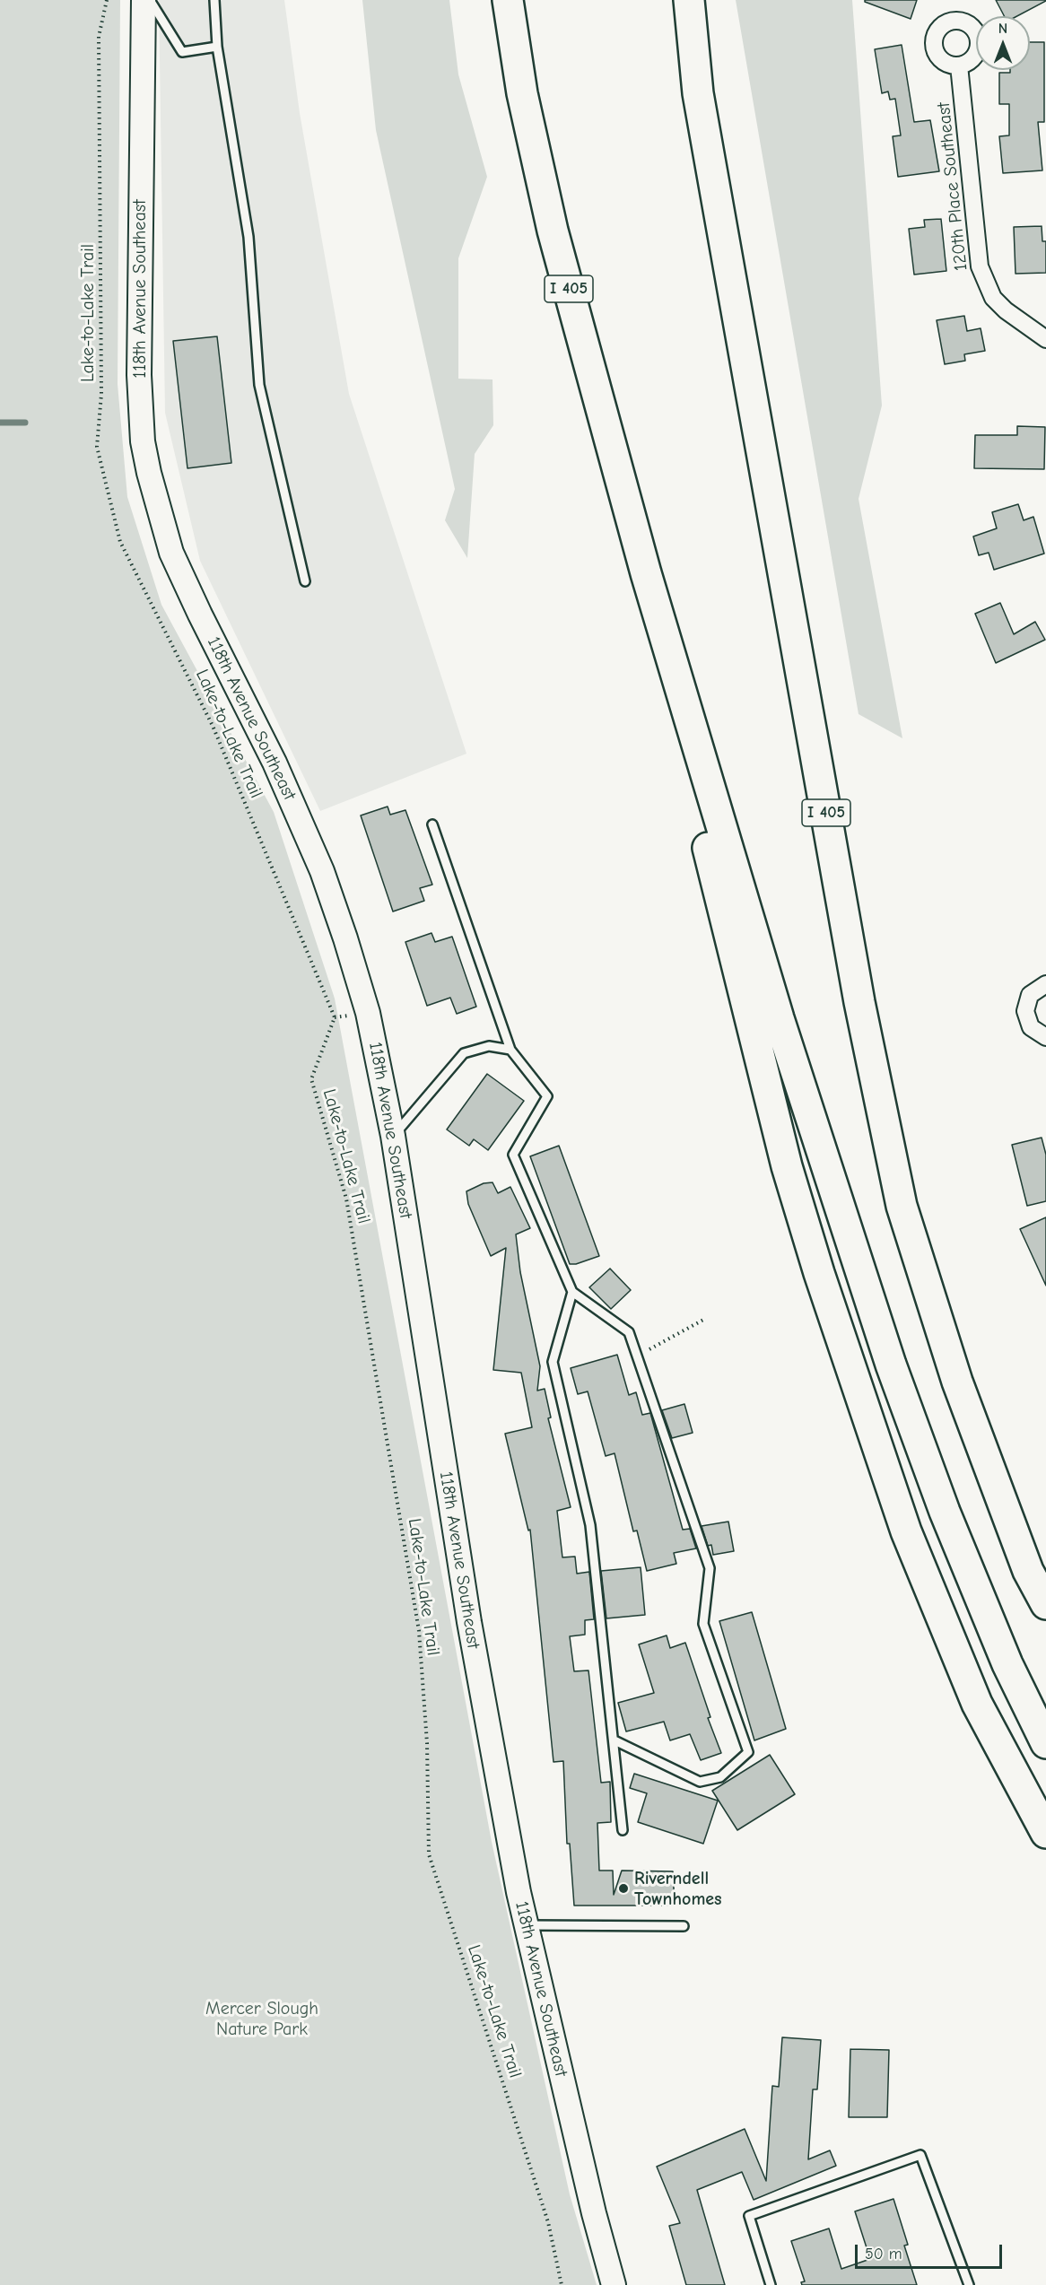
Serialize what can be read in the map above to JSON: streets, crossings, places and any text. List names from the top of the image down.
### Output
{
  "streets": {
    "highway": ["I 405"],
    "street": ["120th Place Southeast", "118th Avenue Southeast"],
    "path": ["Lake-to-Lake Trail"]
  },
  "parks": ["Mercer Slough Nature Park"],
  "places": ["Riverndell Townhomes"],
  "scale_bar": "50 m",
  "north": "top"
}
